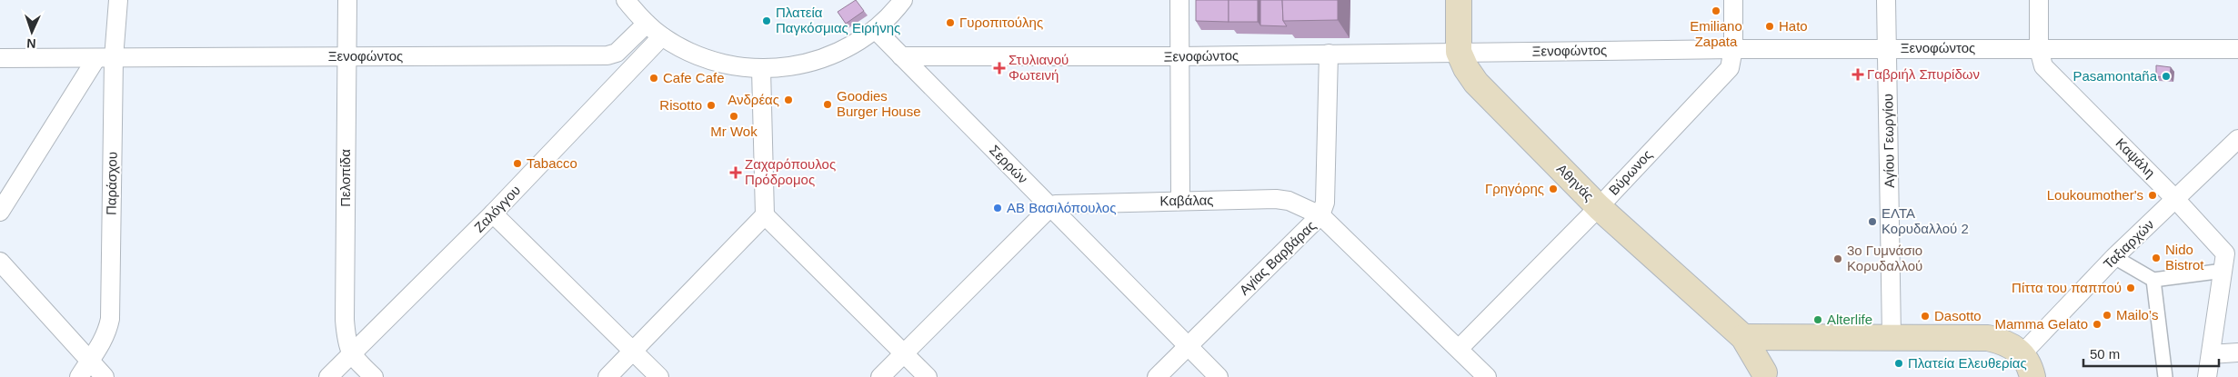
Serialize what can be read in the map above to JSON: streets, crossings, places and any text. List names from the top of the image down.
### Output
{
  "streets": {
    "main road": ["Αθηνάς"],
    "street": [
      "Ξενοφώντος",
      "Αγίου Γεωργίου",
      "Καψάλη",
      "Σερρών",
      "Βύρωνος",
      "Πελοπίδα",
      "Παράσχου",
      "Καβάλας",
      "Ζαλόγγου",
      "Ταξιαρχών",
      "Αγίας Βαρβάρας"
    ]
  },
  "crossings": [
    ["Ξενοφώντος", "Αγίου Γεωργίου"],
    ["Ξενοφώντος", "Καψάλη"],
    ["Ξενοφώντος", "Σερρών"],
    ["Ξενοφώντος", "Βύρωνος"],
    ["Ξενοφώντος", "Πελοπίδα"],
    ["Ξενοφώντος", "Αθηνάς"],
    ["Ξενοφώντος", "Παράσχου"],
    ["Ξενοφώντος", "Αγίας Βαρβάρας"],
    ["Καψάλη", "Ταξιαρχών"],
    ["Σερρών", "Καβάλας"],
    ["Σερρών", "Αγίας Βαρβάρας"],
    ["Βύρωνος", "Αθηνάς"],
    ["Βύρωνος", "Καβάλας"],
    ["Πελοπίδα", "Ζαλόγγου"],
    ["Καβάλας", "Αγίας Βαρβάρας"]
  ],
  "places": {
    "other": [
      "Emiliano Zapata",
      "Πλατεία Παγκόσμιας Ειρήνης",
      "Γυροπιτούλης",
      "Hato",
      "Pasamontaña",
      "Cafe Cafe",
      "Ανδρέας",
      "Goodies Burger House",
      "Risotto",
      "Mr Wok",
      "Tabacco",
      "Γρηγόρης",
      "Loukoumother's",
      "ΑΒ Βασιλόπουλος",
      "ΕΛΤΑ Κορυδαλλού 2",
      "Nido Bistrot",
      "3ο Γυμνάσιο Κορυδαλλού",
      "Πίττα του παππού",
      "Mailo’s",
      "Dasotto",
      "Alterlife",
      "Mamma Gelato",
      "Πλατεία Ελευθερίας"
    ],
    "health": ["Στυλιανού Φωτεινή", "Γαβριήλ Σπυρίδων", "Ζαχαρόπουλος Πρόδρομος"]
  },
  "scale_bar": "50 m",
  "north": "bottom"
}
